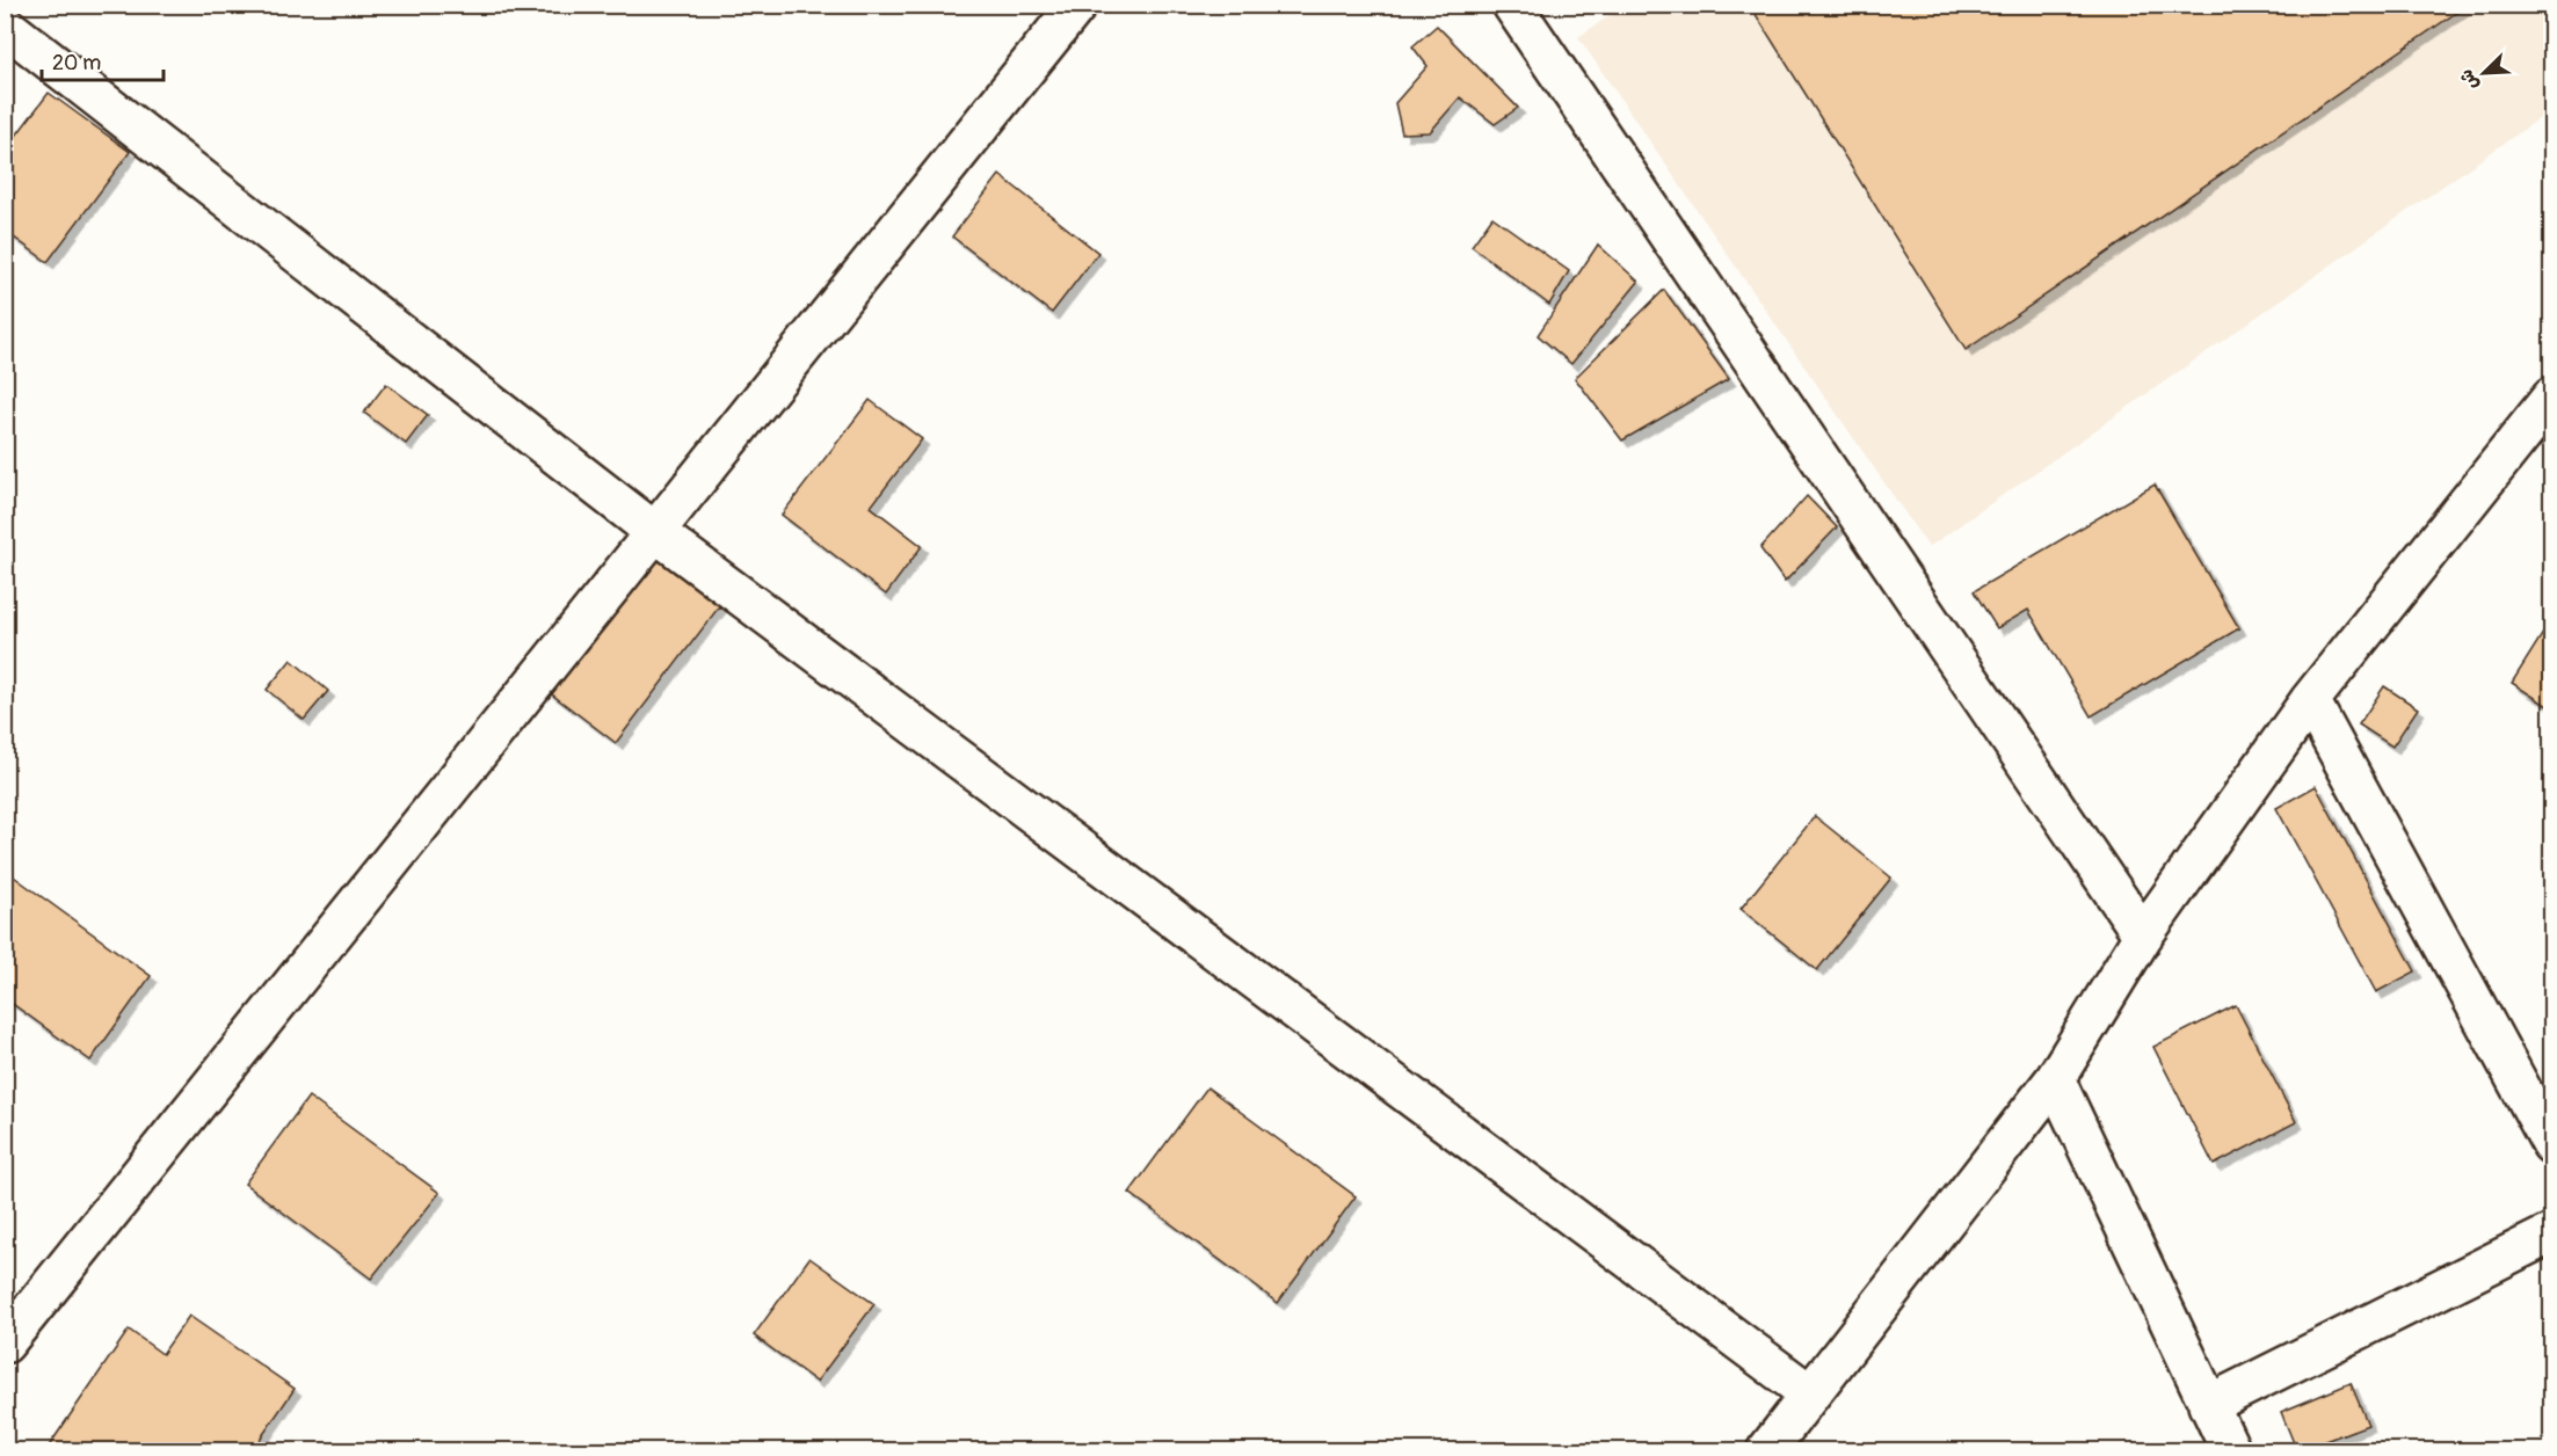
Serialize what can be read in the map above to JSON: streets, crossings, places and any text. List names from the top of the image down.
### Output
{
  "scale_bar": "20 m",
  "north": "bottom left"
}
